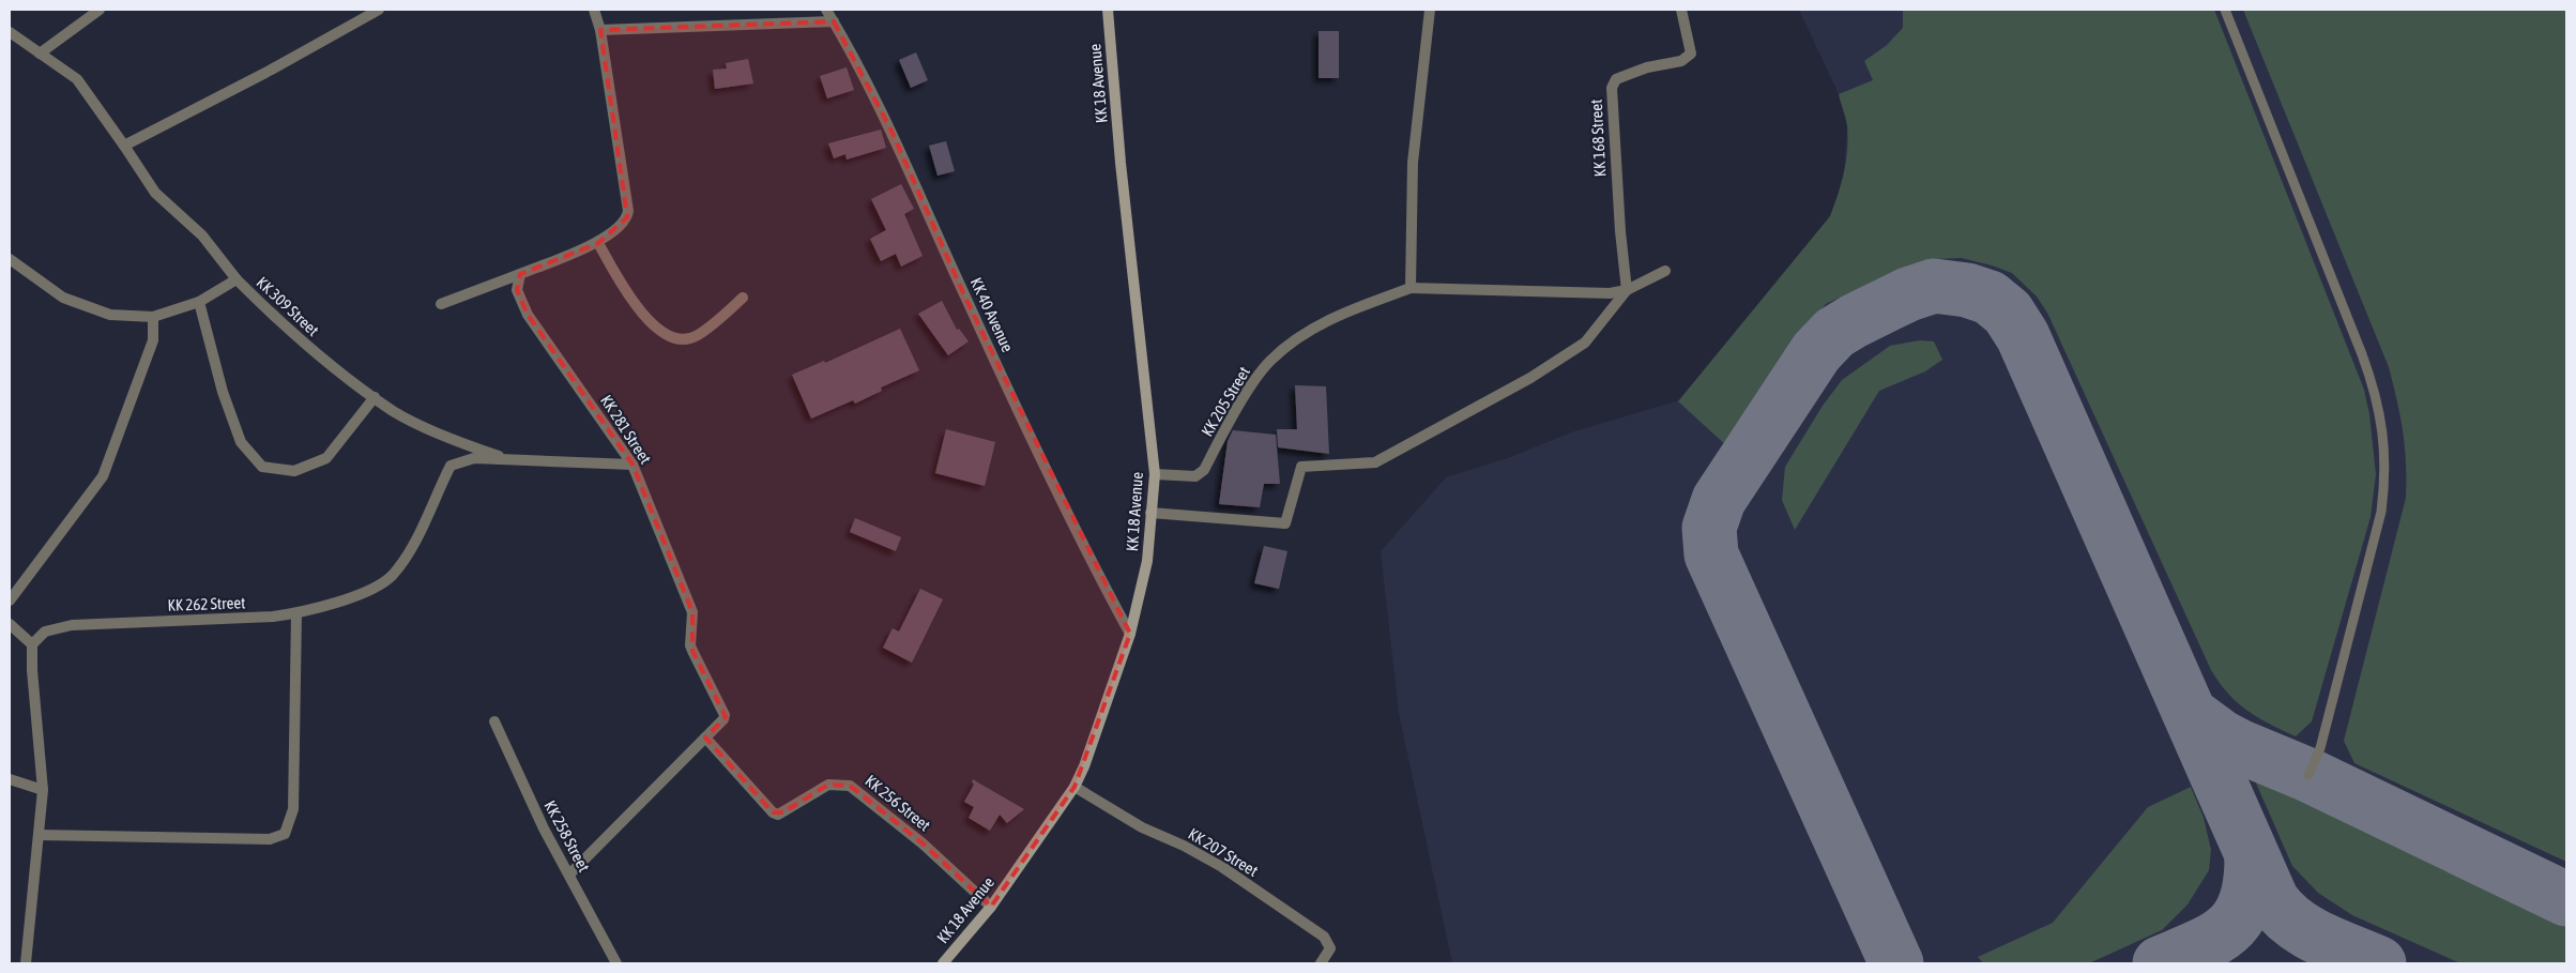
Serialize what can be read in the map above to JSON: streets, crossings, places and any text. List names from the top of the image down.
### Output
{
  "streets": {
    "main road": ["KK 18 Avenue"],
    "street": [
      "KK 168 Street",
      "KK 309 Street",
      "KK 40 Avenue",
      "KK 205 Street",
      "KK 281 Street",
      "KK 262 Street",
      "KK 256 Street",
      "KK 258 Street",
      "KK 207 Street"
    ]
  },
  "crossings": [
    ["KK 18 Avenue", "KK 40 Avenue"],
    ["KK 18 Avenue", "KK 205 Street"],
    ["KK 18 Avenue", "KK 256 Street"],
    ["KK 18 Avenue", "KK 207 Street"],
    ["KK 168 Street", "KK 205 Street"],
    ["KK 309 Street", "KK 262 Street"],
    ["KK 281 Street", "KK 262 Street"],
    ["KK 281 Street", "KK 256 Street"],
    ["KK 281 Street", "KK 258 Street"]
  ]
}
